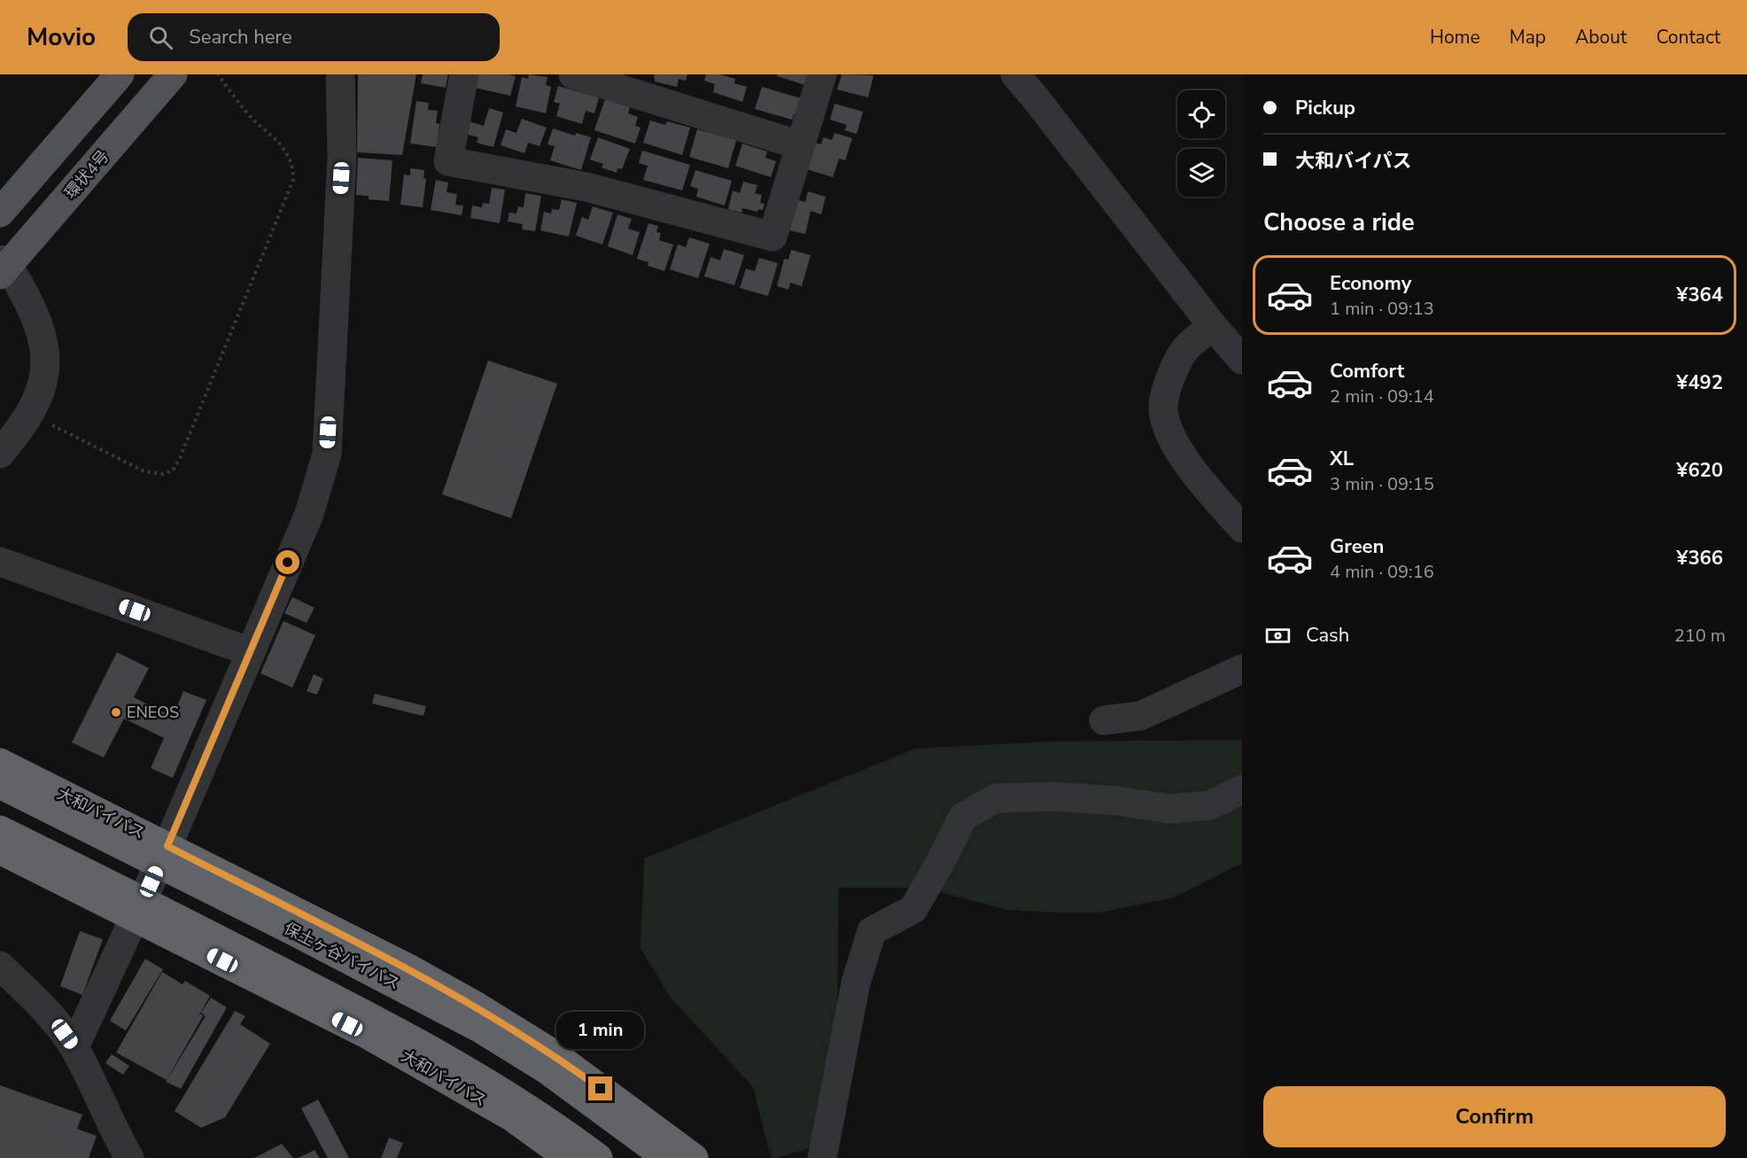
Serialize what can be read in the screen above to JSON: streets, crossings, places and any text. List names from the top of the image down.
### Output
{
  "streets": {
    "highway": ["大和バイパス", "保土ヶ谷バイパス"],
    "main road": ["環状4号"]
  },
  "places": ["ENEOS"],
  "page": {
    "header": "Movio",
    "search": "Search here",
    "nav": [
      "Home",
      "Map",
      "About",
      "Contact"
    ],
    "banner": ["Pickup", "大和バイパス"],
    "heading": "Choose a ride",
    "list": [
      {
        "name": "Economy",
        "note": "1 min · 09:13",
        "value": "¥364"
      },
      {
        "name": "Comfort",
        "note": "2 min · 09:14",
        "value": "¥492"
      },
      {
        "name": "XL",
        "note": "3 min · 09:15",
        "value": "¥620"
      },
      {
        "name": "Green",
        "note": "4 min · 09:16",
        "value": "¥366"
      }
    ],
    "pay": ["Cash", "210 m"],
    "bubble": "1 min",
    "buttons": "Confirm"
  }
}
